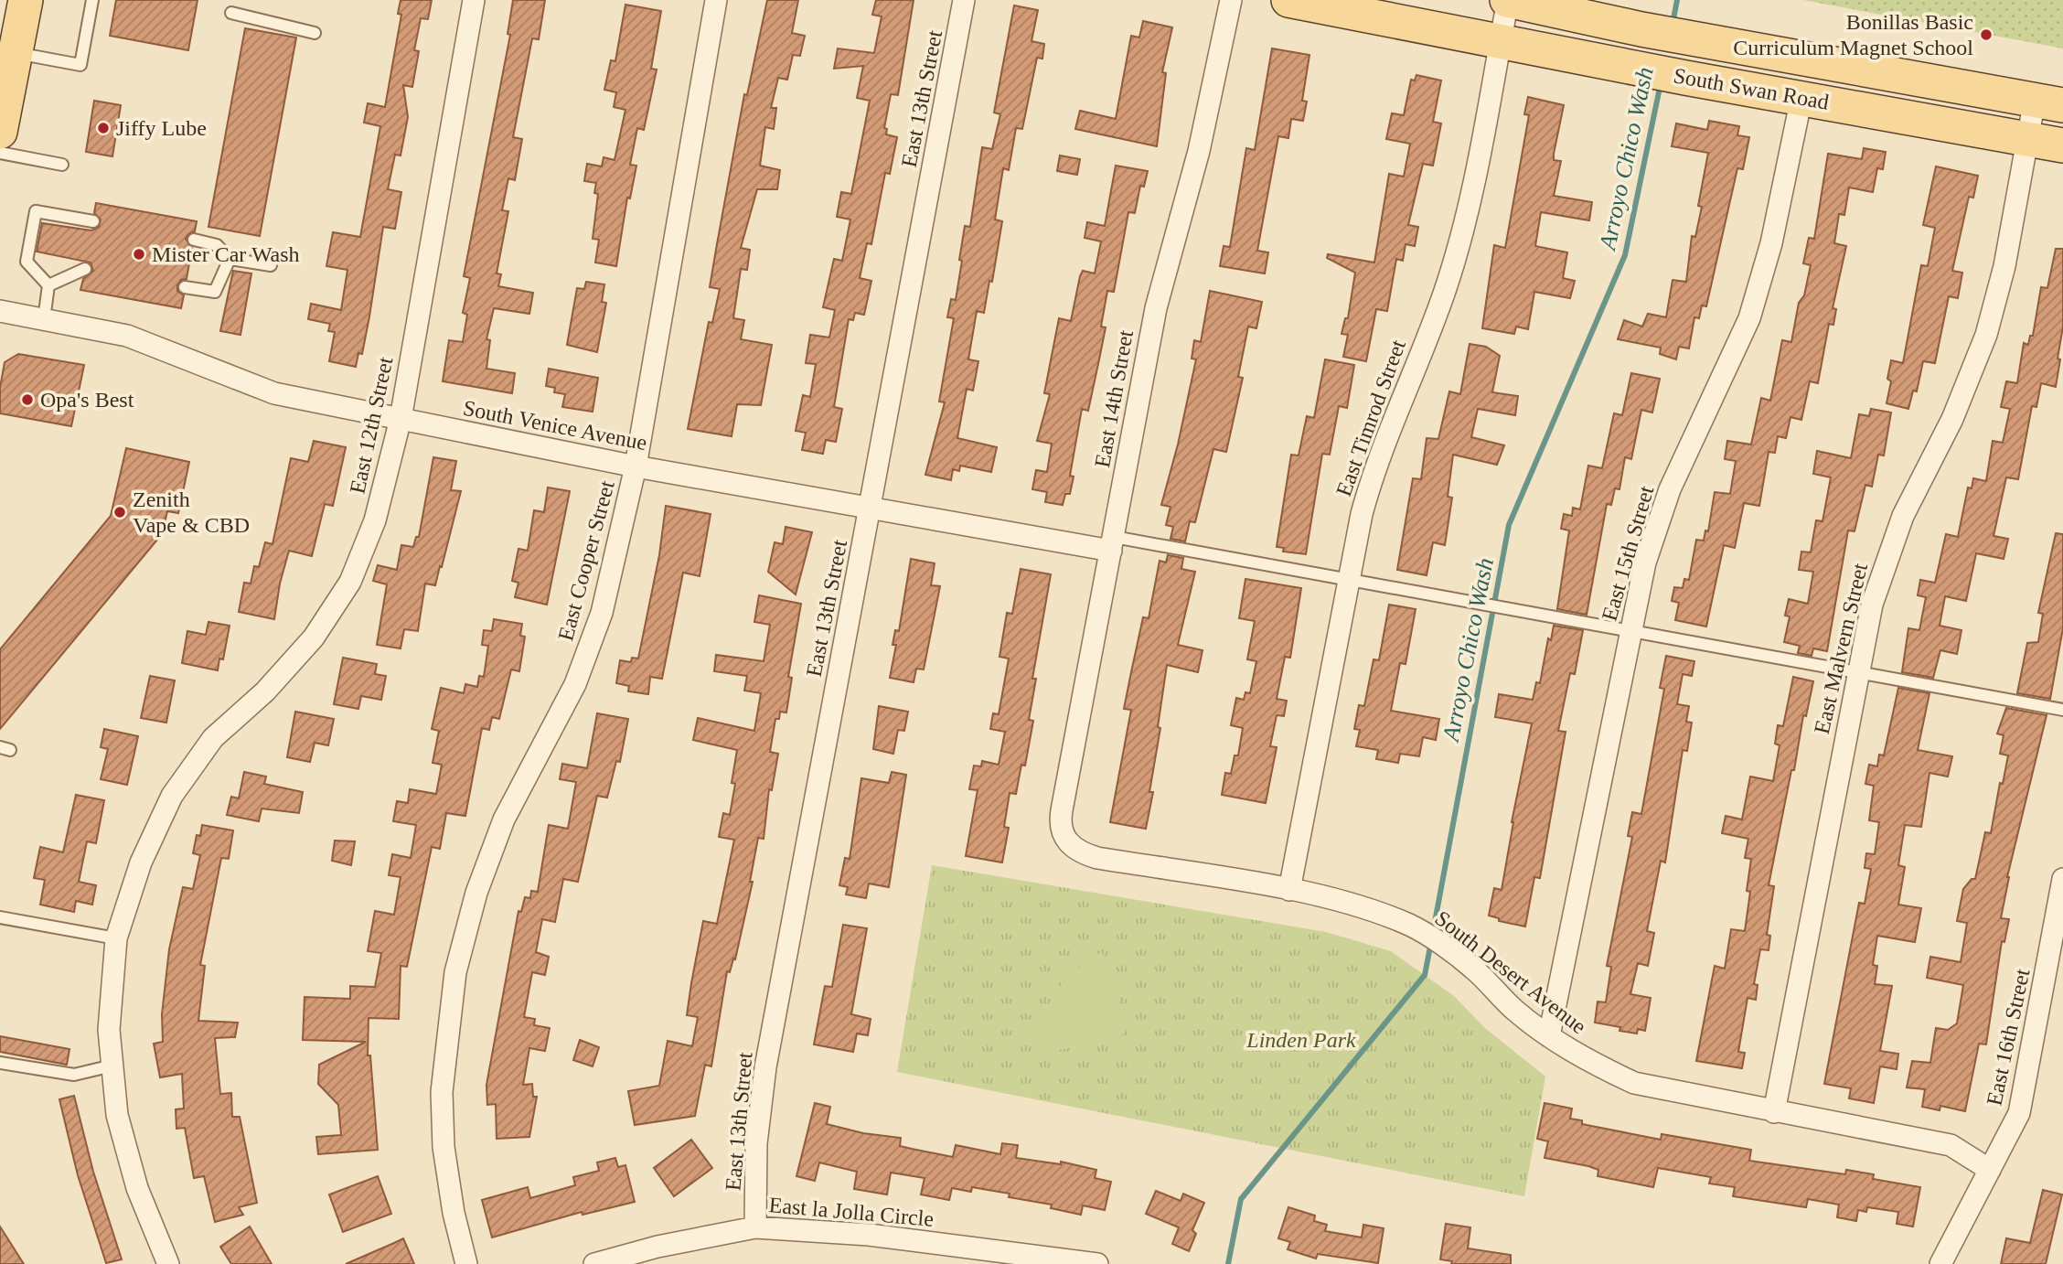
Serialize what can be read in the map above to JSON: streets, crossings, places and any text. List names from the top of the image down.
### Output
{
  "streets": {
    "main road": ["South Swan Road"],
    "street": [
      "East 13th Street",
      "East 14th Street",
      "East Timrod Street",
      "East 12th Street",
      "South Venice Avenue",
      "East 15th Street",
      "East Cooper Street",
      "East Malvern Street",
      "South Desert Avenue",
      "East 16th Street",
      "East la Jolla Circle"
    ]
  },
  "crossings": [
    ["South Swan Road", "East Timrod Street"],
    ["South Swan Road", "East 15th Street"],
    ["South Swan Road", "East Malvern Street"],
    ["East 13th Street", "South Venice Avenue"],
    ["East 13th Street", "East la Jolla Circle"],
    ["East 14th Street", "South Venice Avenue"],
    ["East 14th Street", "South Desert Avenue"],
    ["East Timrod Street", "South Desert Avenue"],
    ["East 12th Street", "South Venice Avenue"],
    ["South Venice Avenue", "East Cooper Street"],
    ["East 15th Street", "South Desert Avenue"],
    ["East Malvern Street", "South Desert Avenue"],
    ["South Desert Avenue", "East 16th Street"]
  ],
  "water": ["Arroyo Chico Wash"],
  "parks": ["Linden Park"],
  "places": [
    "Bonillas Basic Curriculum Magnet School",
    "Jiffy Lube",
    "Mister Car Wash",
    "Opa's Best",
    "Zenith Vape & CBD"
  ]
}
